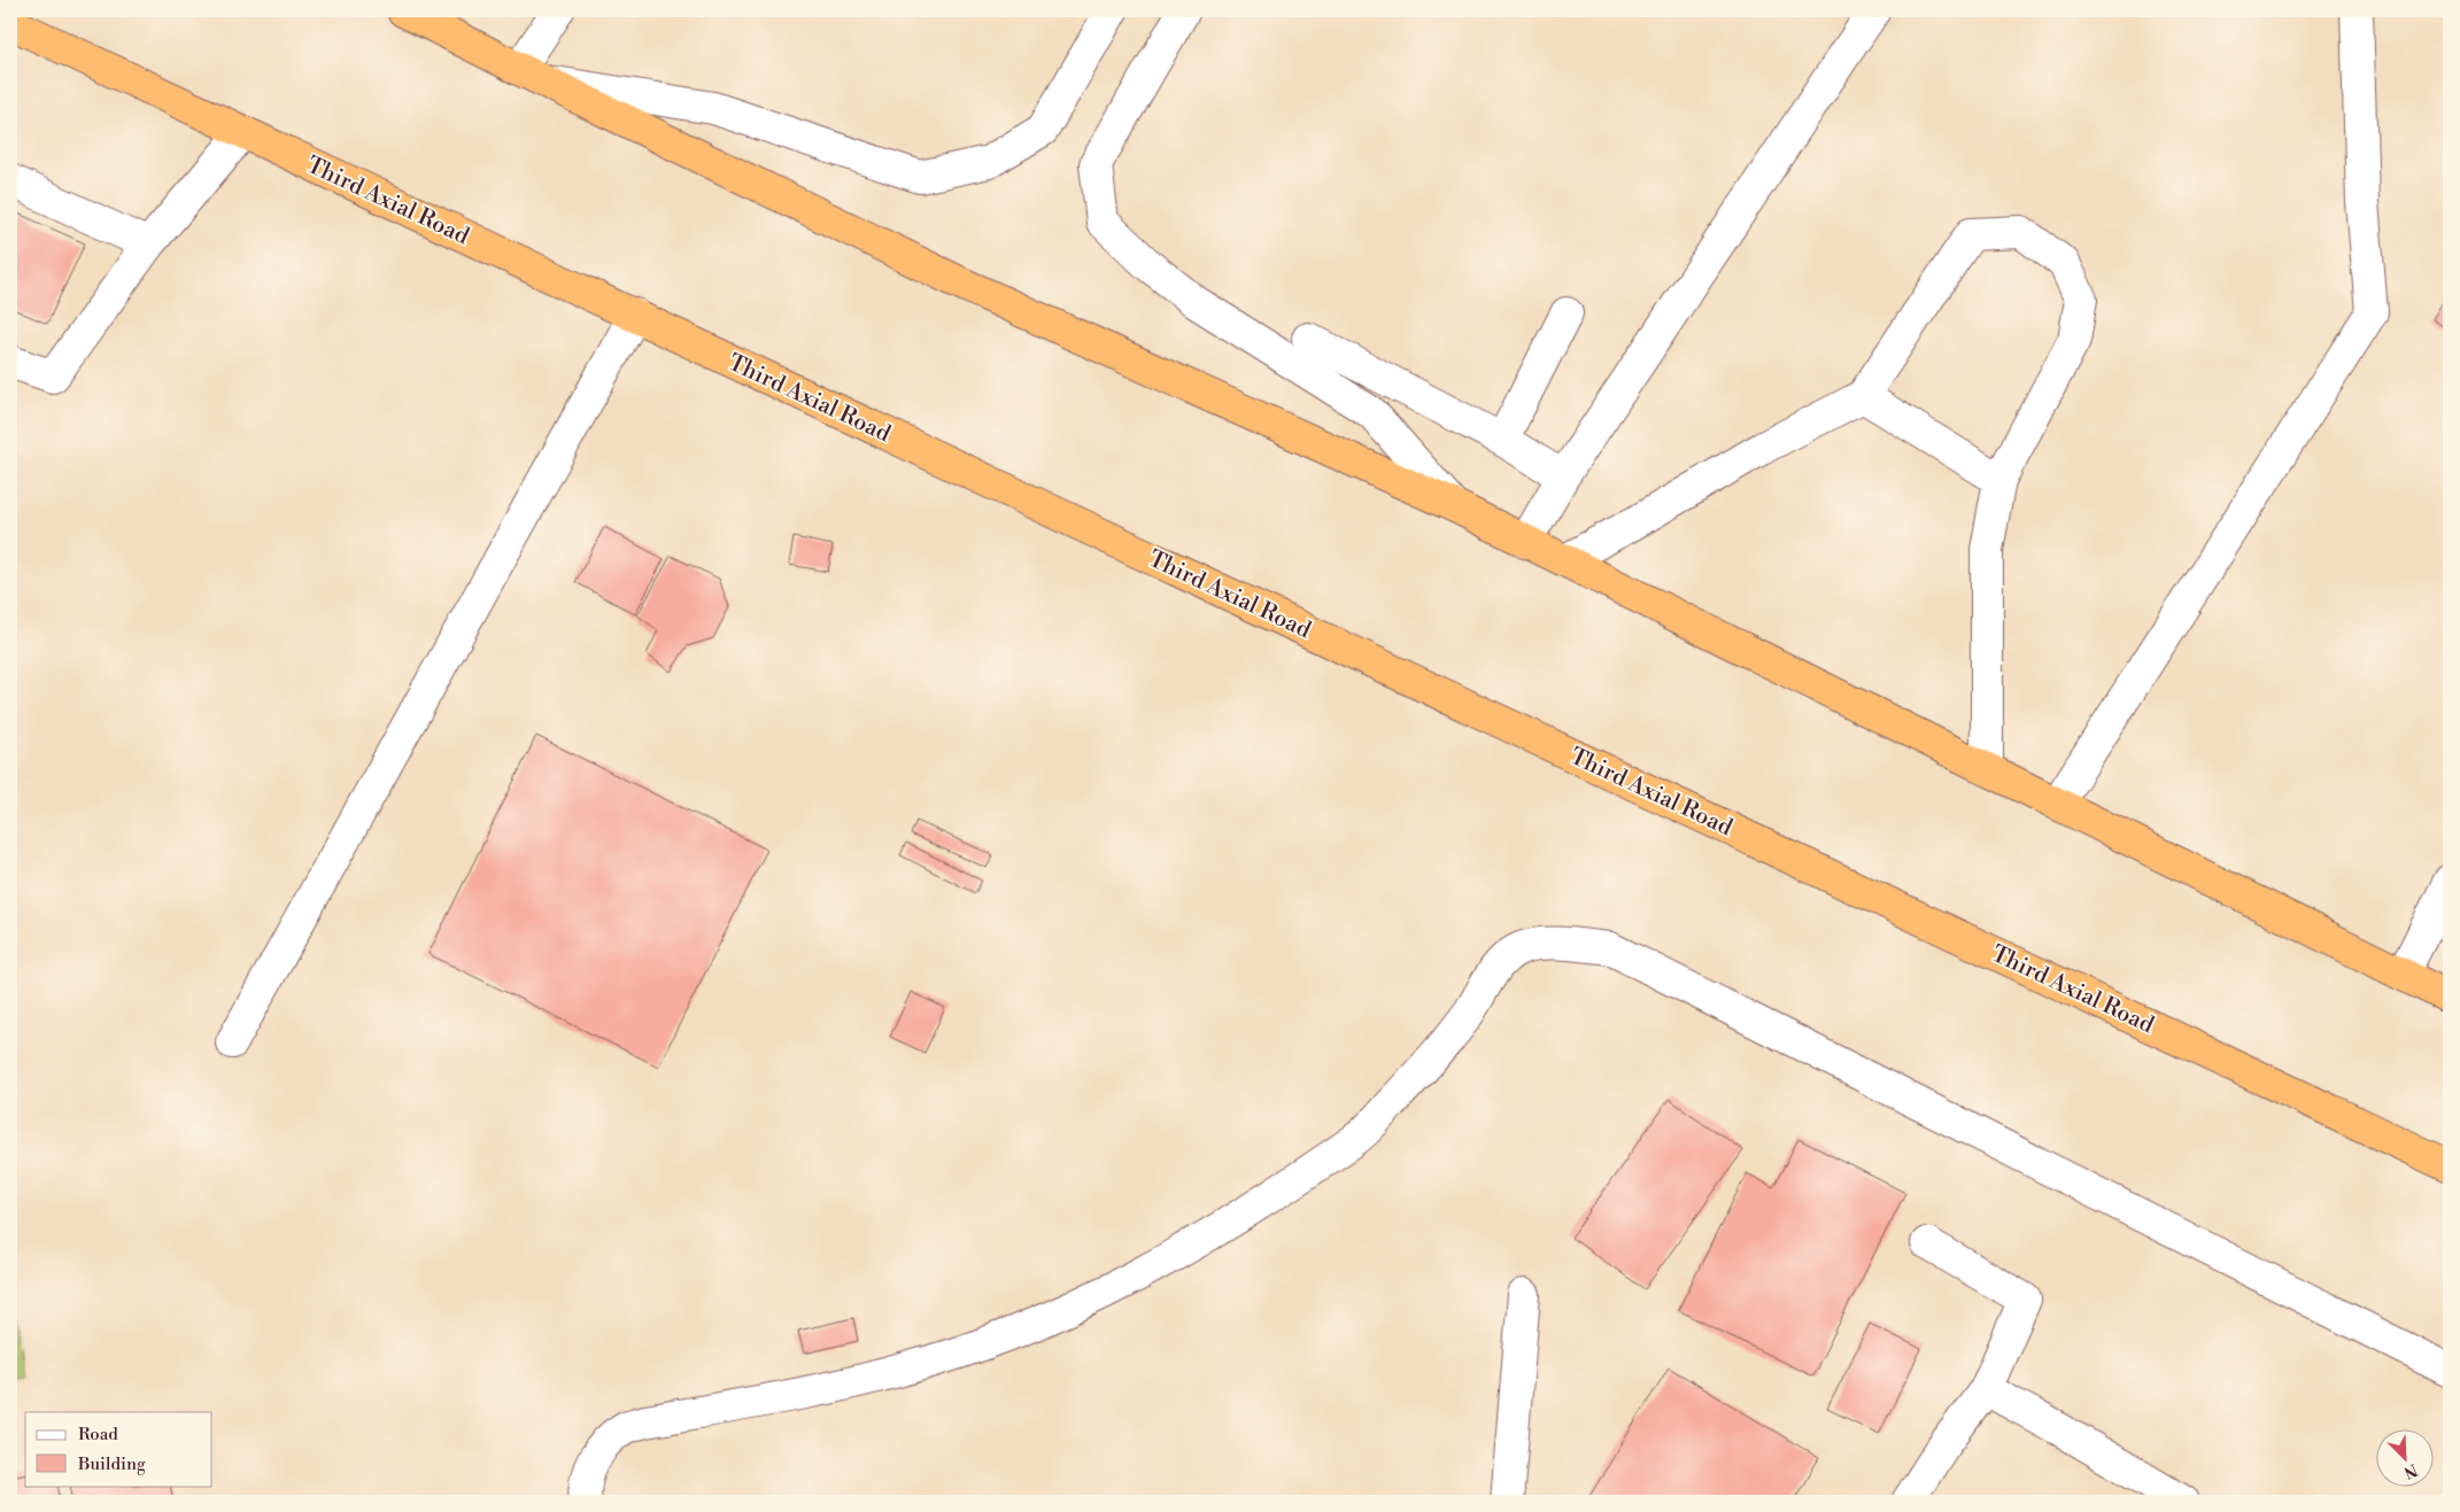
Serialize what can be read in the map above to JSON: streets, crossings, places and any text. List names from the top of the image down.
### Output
{
  "streets": {
    "highway": ["Third Axial Road"]
  },
  "legend": ["Road", "Building"],
  "north": "bottom right"
}
